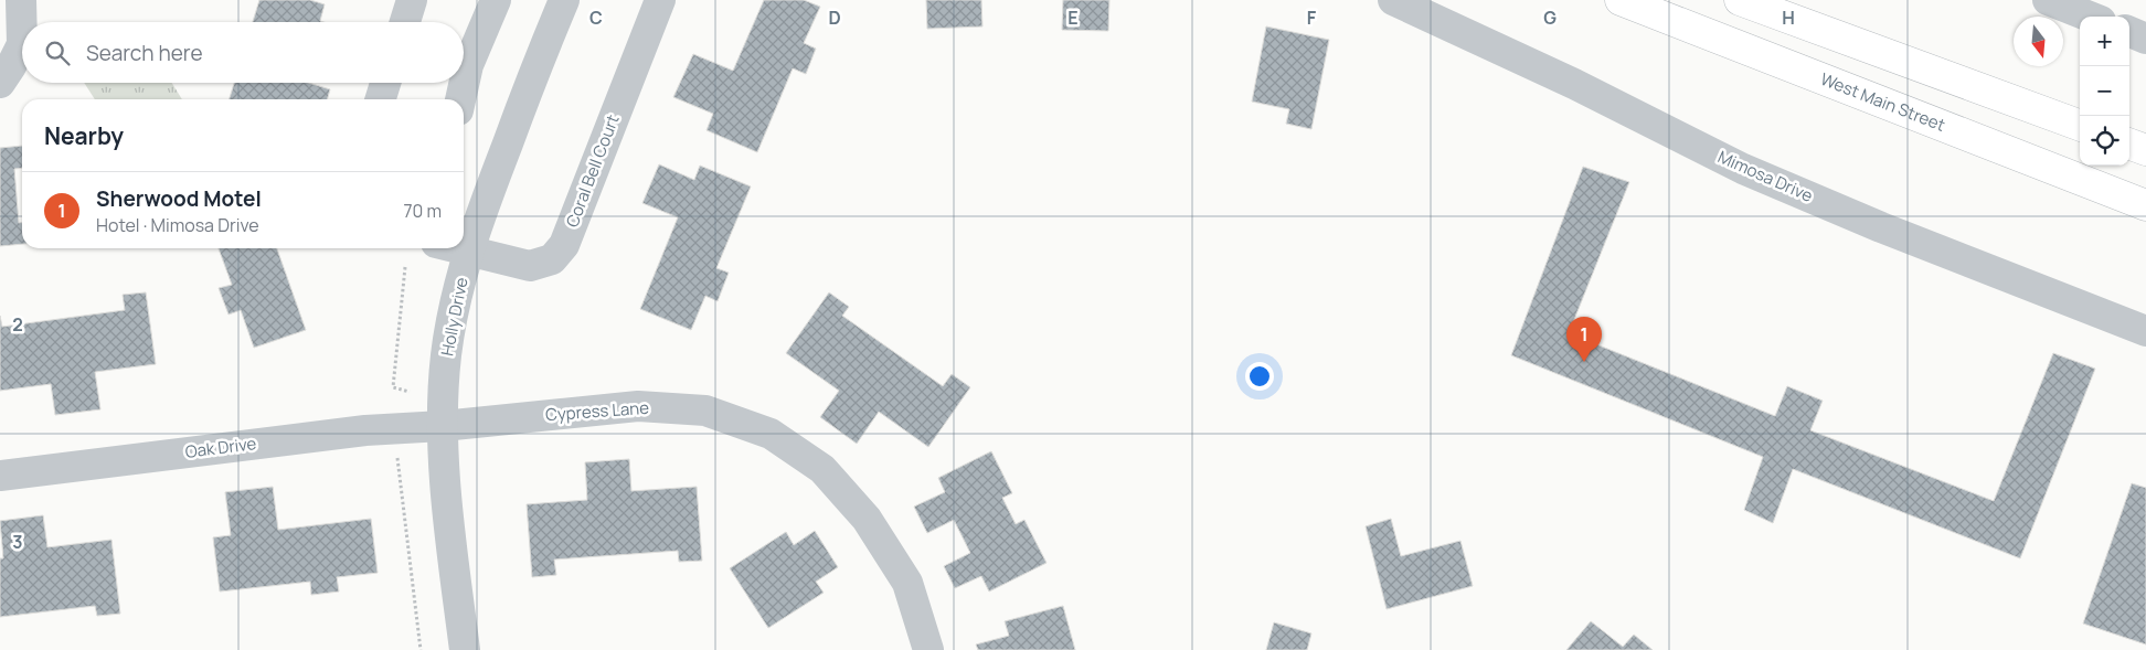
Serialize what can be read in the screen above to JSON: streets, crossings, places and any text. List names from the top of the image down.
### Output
{
  "streets": {
    "main road": ["West Main Street"],
    "street": [
      "Coral Bell Court",
      "Mimosa Drive",
      "Holly Drive",
      "Cypress Lane",
      "Oak Drive"
    ]
  },
  "crossings": [
    ["Coral Bell Court", "Holly Drive"],
    ["Holly Drive", "Cypress Lane"],
    ["Holly Drive", "Oak Drive"],
    ["Cypress Lane", "Oak Drive"]
  ],
  "north": "bottom",
  "page": {
    "map_buttons": ["+", "−"],
    "search": "Search here",
    "heading": "Nearby",
    "list": [
      {
        "mark": "1",
        "name": "Sherwood Motel",
        "note": "Hotel · Mimosa Drive",
        "value": "70 m"
      }
    ],
    "pins": "1"
  },
  "grid": {
    "columns": [
      "C",
      "D",
      "E",
      "F",
      "G",
      "H"
    ],
    "rows": ["2", "3"]
  }
}
